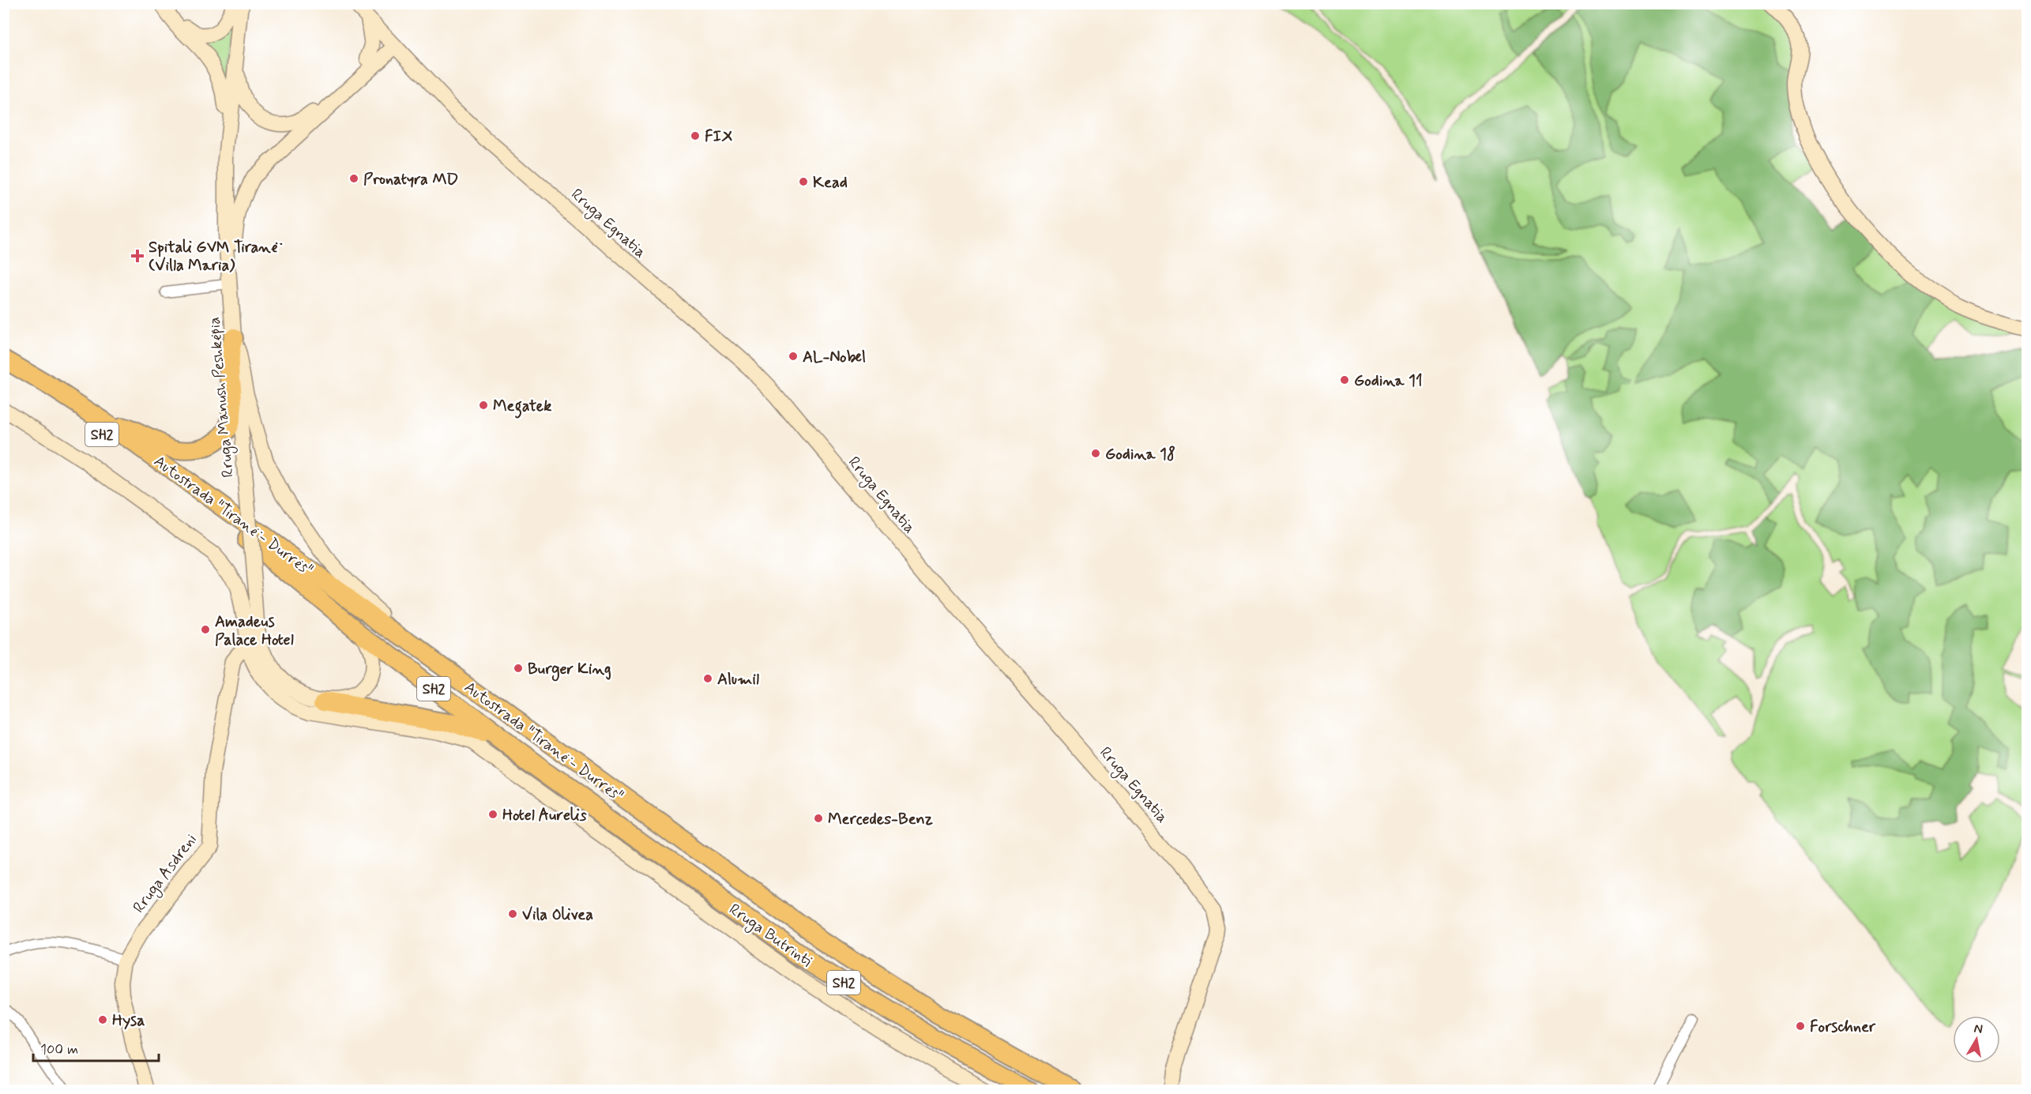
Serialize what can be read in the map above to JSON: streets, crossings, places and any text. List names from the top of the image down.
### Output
{
  "streets": {
    "highway": ["SH2", "Autostrada \"Tiranë - Durrës\""],
    "main road": [
      "Rruga Egnatia",
      "Rruga Manush Peshkëpia",
      "Rruga Asdreni",
      "Rruga Butrinti"
    ]
  },
  "crossings": [
    ["Rruga Asdreni", "Rruga Butrinti"]
  ],
  "places": {
    "other": [
      "FIX",
      "Pronatyra MD",
      "Kead",
      "AL-Nobel",
      "Godina 11",
      "Megatek",
      "Godina 18",
      "Amadeus Palace Hotel",
      "Burger King",
      "Alumil",
      "Hotel Aurelis",
      "Mercedes-Benz",
      "Vila Olivea",
      "Hysa",
      "Forschner"
    ],
    "health": ["Spitali GVM Tiranë (Villa Maria)"]
  },
  "scale_bar": "100 m",
  "north": "top"
}
